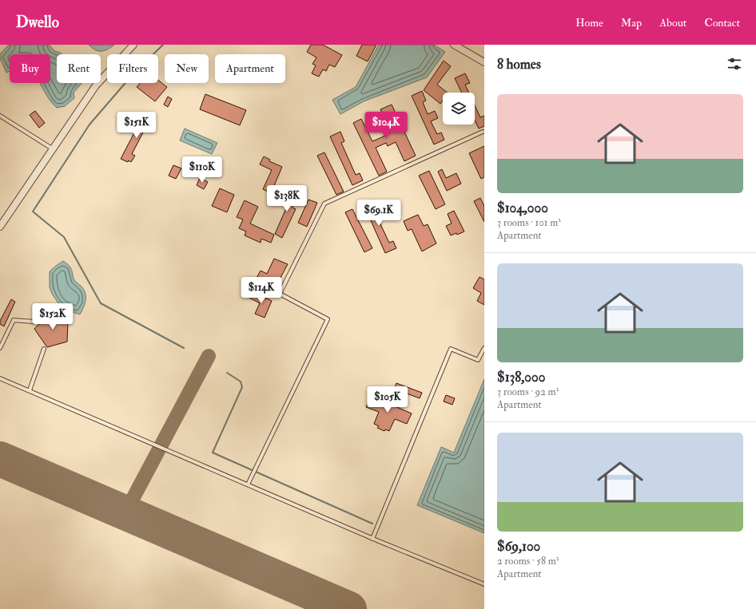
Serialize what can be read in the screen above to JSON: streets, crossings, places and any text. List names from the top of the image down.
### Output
{
  "page": {
    "header": "Dwello",
    "nav": [
      "Home",
      "Map",
      "About",
      "Contact"
    ],
    "heading": "8 homes",
    "chip": [
      "Buy",
      "Rent",
      "Filters",
      "New",
      "Apartment"
    ],
    "list": [
      {
        "name": "$104,000",
        "note": "3 rooms · 101 m² · Apartment"
      },
      {
        "name": "$138,000",
        "note": "3 rooms · 92 m² · Apartment"
      },
      {
        "name": "$69,100",
        "note": "2 rooms · 58 m² · Apartment"
      }
    ],
    "price": [
      "$151K",
      "$104K",
      "$110K",
      "$138K",
      "$69.1K",
      "$114K",
      "$152K",
      "$105K"
    ]
  }
}
